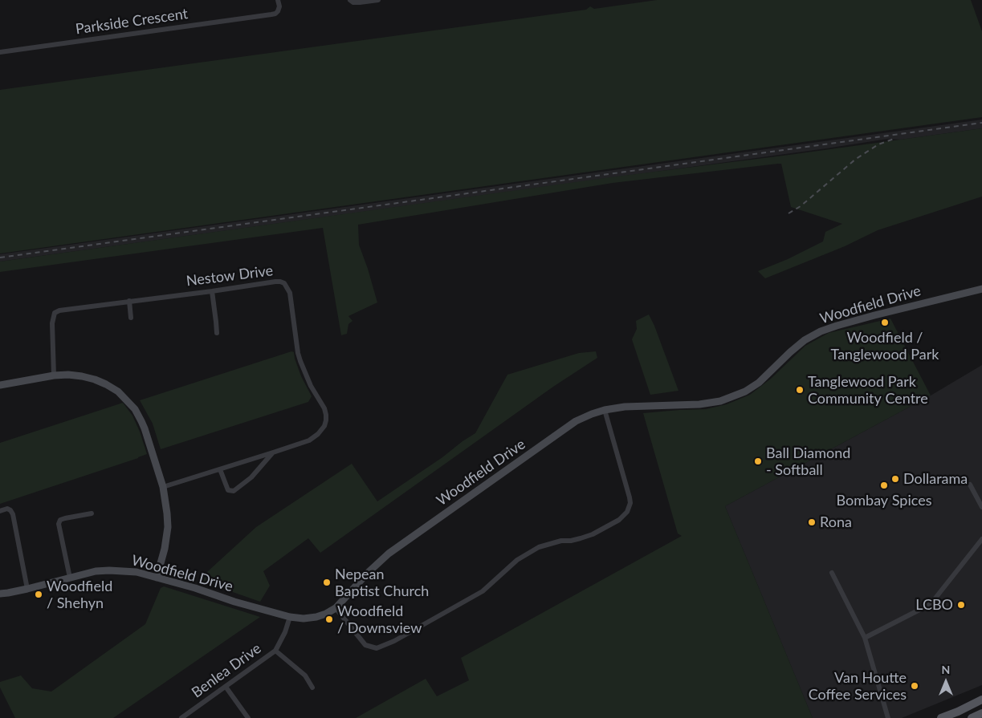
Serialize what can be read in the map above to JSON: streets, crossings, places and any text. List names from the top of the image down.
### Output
{
  "streets": {
    "street": [
      "Parkside Crescent",
      "Nestow Drive",
      "Woodfield Drive",
      "Benlea Drive"
    ]
  },
  "crossings": [
    ["Woodfield Drive", "Benlea Drive"]
  ],
  "places": [
    "Woodfield / Tanglewood Park",
    "Tanglewood Park Community Centre",
    "Ball Diamond - Softball",
    "Dollarama",
    "Bombay Spices",
    "Rona",
    "Nepean Baptist Church",
    "Woodfield / Shehyn",
    "LCBO",
    "Woodfield / Downsview",
    "Van Houtte Coffee Services"
  ],
  "north": "top"
}
